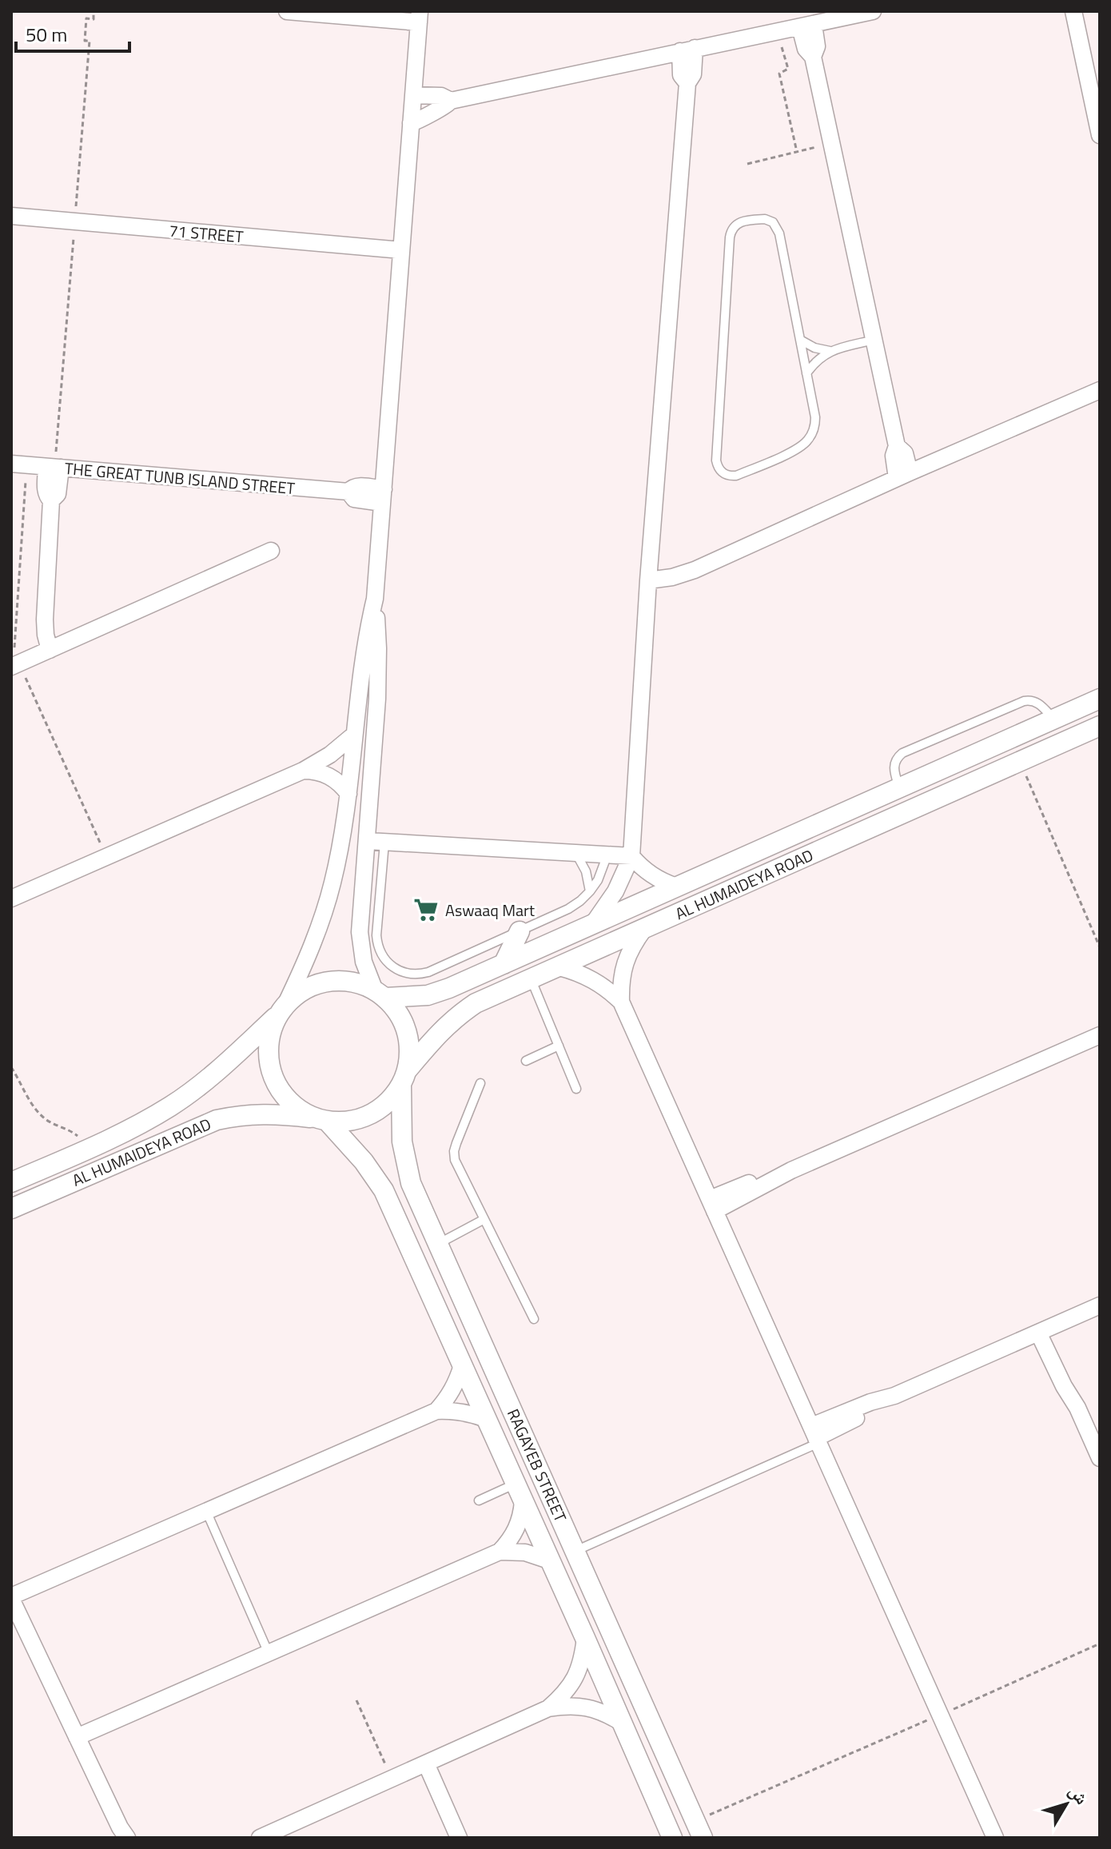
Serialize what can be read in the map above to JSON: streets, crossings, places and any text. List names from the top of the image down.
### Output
{
  "streets": {
    "street": [
      "71 STREET",
      "THE GREAT TUNB ISLAND STREET",
      "AL HUMAIDEYA ROAD",
      "RAGAYEB STREET"
    ]
  },
  "crossings": [
    ["AL HUMAIDEYA ROAD", "RAGAYEB STREET"]
  ],
  "places": {
    "supermarket": ["Aswaaq Mart"]
  },
  "scale_bar": "50 m",
  "north": "top right"
}
